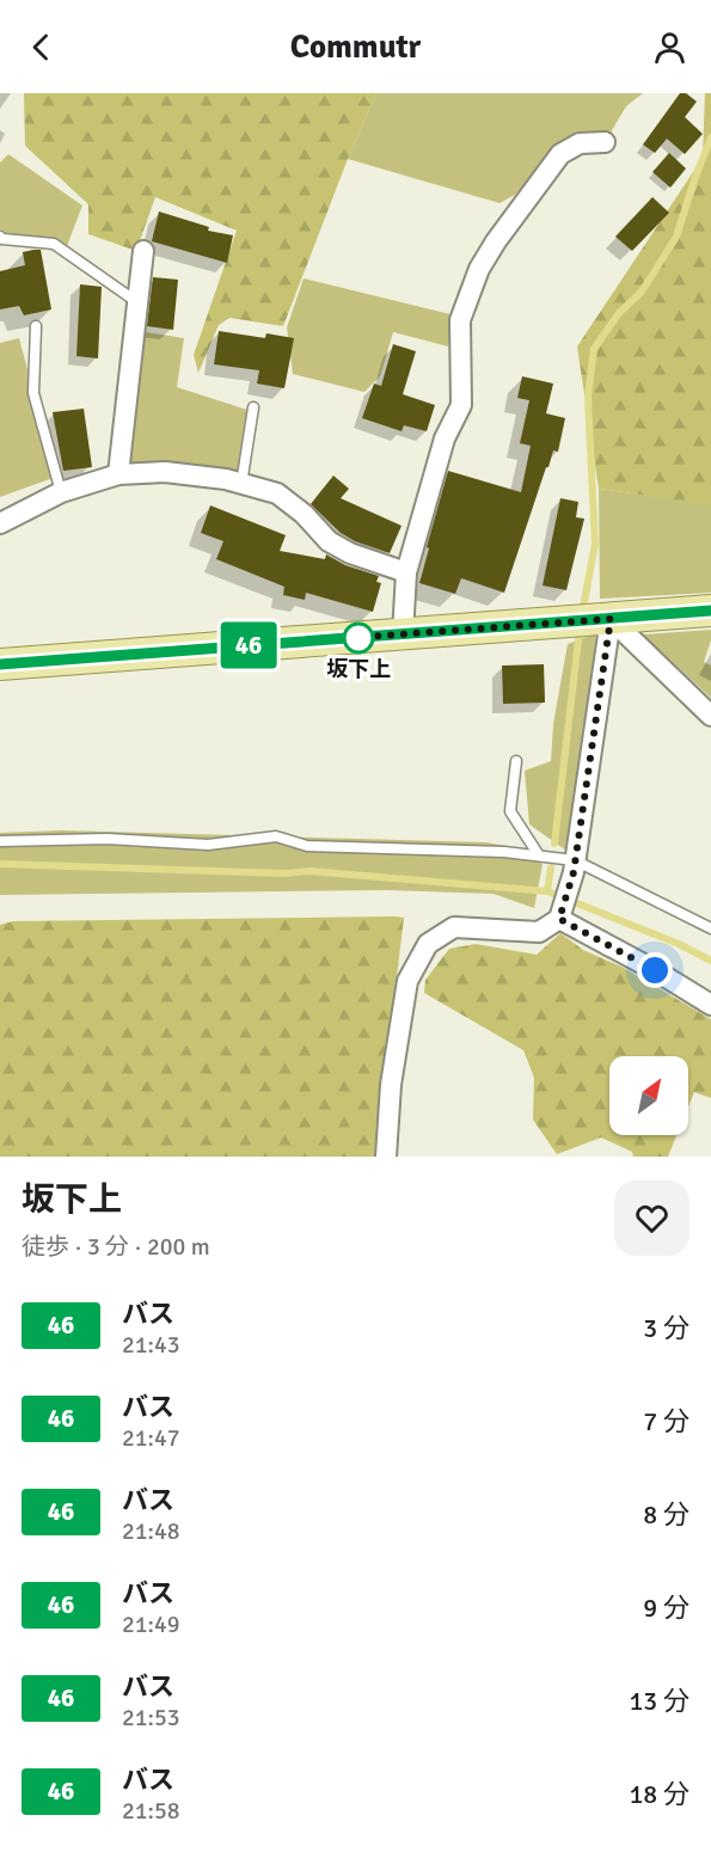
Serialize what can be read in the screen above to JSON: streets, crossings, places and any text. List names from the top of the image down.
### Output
{
  "places": ["坂下上"],
  "lines": ["bus line 46"],
  "north": "top right",
  "page": {
    "header": "Commutr",
    "on_map": "46",
    "heading": ["坂下上", "徒歩 · 3 分 · 200 m"],
    "list": [
      {
        "mark": "46",
        "name": "バス",
        "note": "21:43",
        "value": "3 分"
      },
      {
        "mark": "46",
        "name": "バス",
        "note": "21:47",
        "value": "7 分"
      },
      {
        "mark": "46",
        "name": "バス",
        "note": "21:48",
        "value": "8 分"
      },
      {
        "mark": "46",
        "name": "バス",
        "note": "21:49",
        "value": "9 分"
      },
      {
        "mark": "46",
        "name": "バス",
        "note": "21:53",
        "value": "13 分"
      },
      {
        "mark": "46",
        "name": "バス",
        "note": "21:58",
        "value": "18 分"
      }
    ]
  }
}
